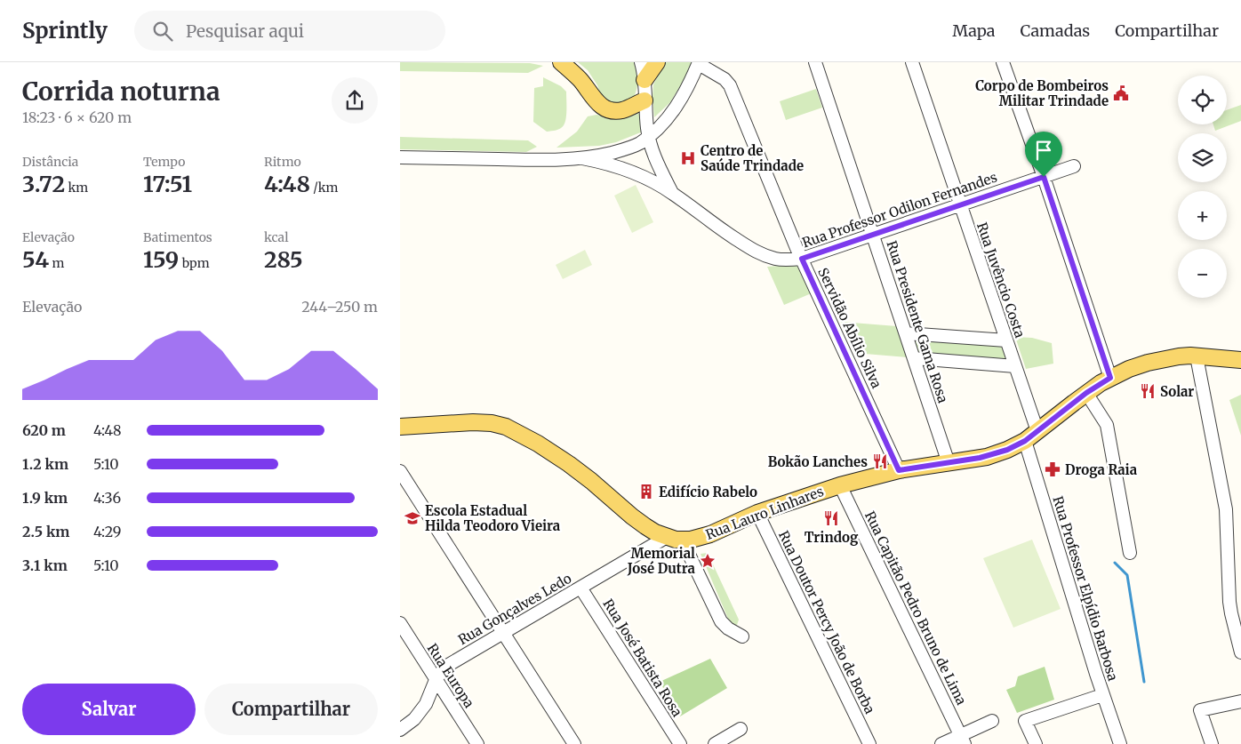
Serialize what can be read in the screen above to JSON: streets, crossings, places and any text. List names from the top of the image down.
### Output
{
  "streets": {
    "main road": ["Rua Lauro Linhares"],
    "street": [
      "Rua Professor Odilon Fernandes",
      "Rua Juvêncio Costa",
      "Rua Presidente Gama Rosa",
      "Servidão Abílio Silva",
      "Rua Professor Elpídio Barbosa",
      "Rua Capitão Pedro Bruno de Lima",
      "Rua Gonçalves Ledo",
      "Rua Doutor Percy João de Borba",
      "Rua José Batista Rosa",
      "Rua Europa"
    ]
  },
  "crossings": [
    ["Rua Professor Odilon Fernandes", "Rua Juvêncio Costa"],
    ["Rua Professor Odilon Fernandes", "Rua Presidente Gama Rosa"],
    ["Rua Professor Odilon Fernandes", "Servidão Abílio Silva"],
    ["Rua Juvêncio Costa", "Rua Lauro Linhares"],
    ["Rua Presidente Gama Rosa", "Rua Lauro Linhares"],
    ["Servidão Abílio Silva", "Rua Lauro Linhares"],
    ["Rua Lauro Linhares", "Rua Professor Elpídio Barbosa"],
    ["Rua Lauro Linhares", "Rua Capitão Pedro Bruno de Lima"],
    ["Rua Lauro Linhares", "Rua Gonçalves Ledo"],
    ["Rua Lauro Linhares", "Rua Doutor Percy João de Borba"],
    ["Rua Gonçalves Ledo", "Rua José Batista Rosa"],
    ["Rua Gonçalves Ledo", "Rua Europa"]
  ],
  "places": {
    "public building": ["Corpo de Bombeiros Militar Trindade"],
    "hospital": ["Centro de Saúde Trindade"],
    "restaurant": ["Solar", "Bokão Lanches", "Trindog"],
    "pharmacy": ["Droga Raia"],
    "building": ["Edifício Rabelo"],
    "school or university": ["Escola Estadual Hilda Teodoro Vieira"],
    "place": ["Memorial José Dutra"]
  },
  "page": {
    "header": "Sprintly",
    "search": "Pesquisar aqui",
    "nav": ["Mapa", "Camadas", "Compartilhar"],
    "heading": ["Corrida noturna", "18:23 · 6 × 620 m"],
    "map_buttons": ["+", "−"],
    "stats": [
      ["Distância", "3.72 km"],
      ["Tempo", "17:51"],
      ["Ritmo", "4:48 /km"],
      ["Elevação", "54 m"],
      ["Batimentos", "159 bpm"],
      ["kcal", "285"]
    ],
    "chart": ["Elevação", "244–250 m"],
    "list": [
      {
        "name": "620 m",
        "note": "4:48"
      },
      {
        "name": "1.2 km",
        "note": "5:10"
      },
      {
        "name": "1.9 km",
        "note": "4:36"
      },
      {
        "name": "2.5 km",
        "note": "4:29"
      },
      {
        "name": "3.1 km",
        "note": "5:10"
      }
    ],
    "buttons": ["Salvar", "Compartilhar"]
  }
}
